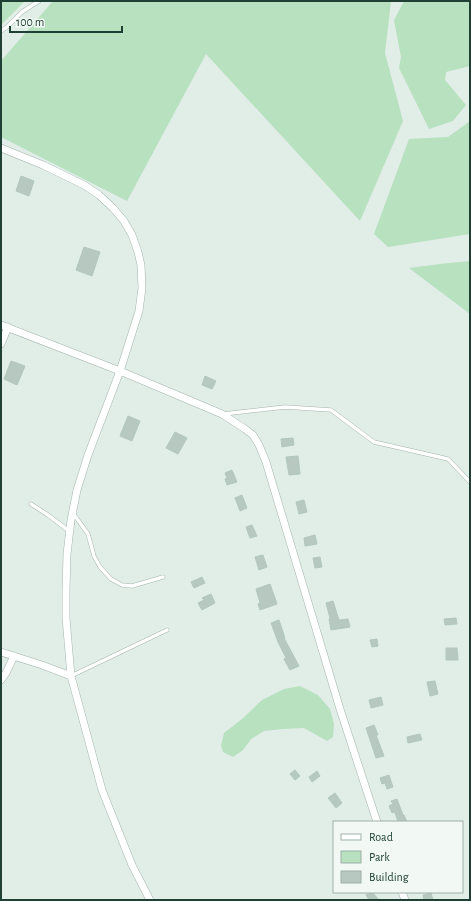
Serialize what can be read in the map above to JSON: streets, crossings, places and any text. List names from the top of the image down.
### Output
{
  "legend": ["Road", "Park", "Building"],
  "scale_bar": "100 m"
}
